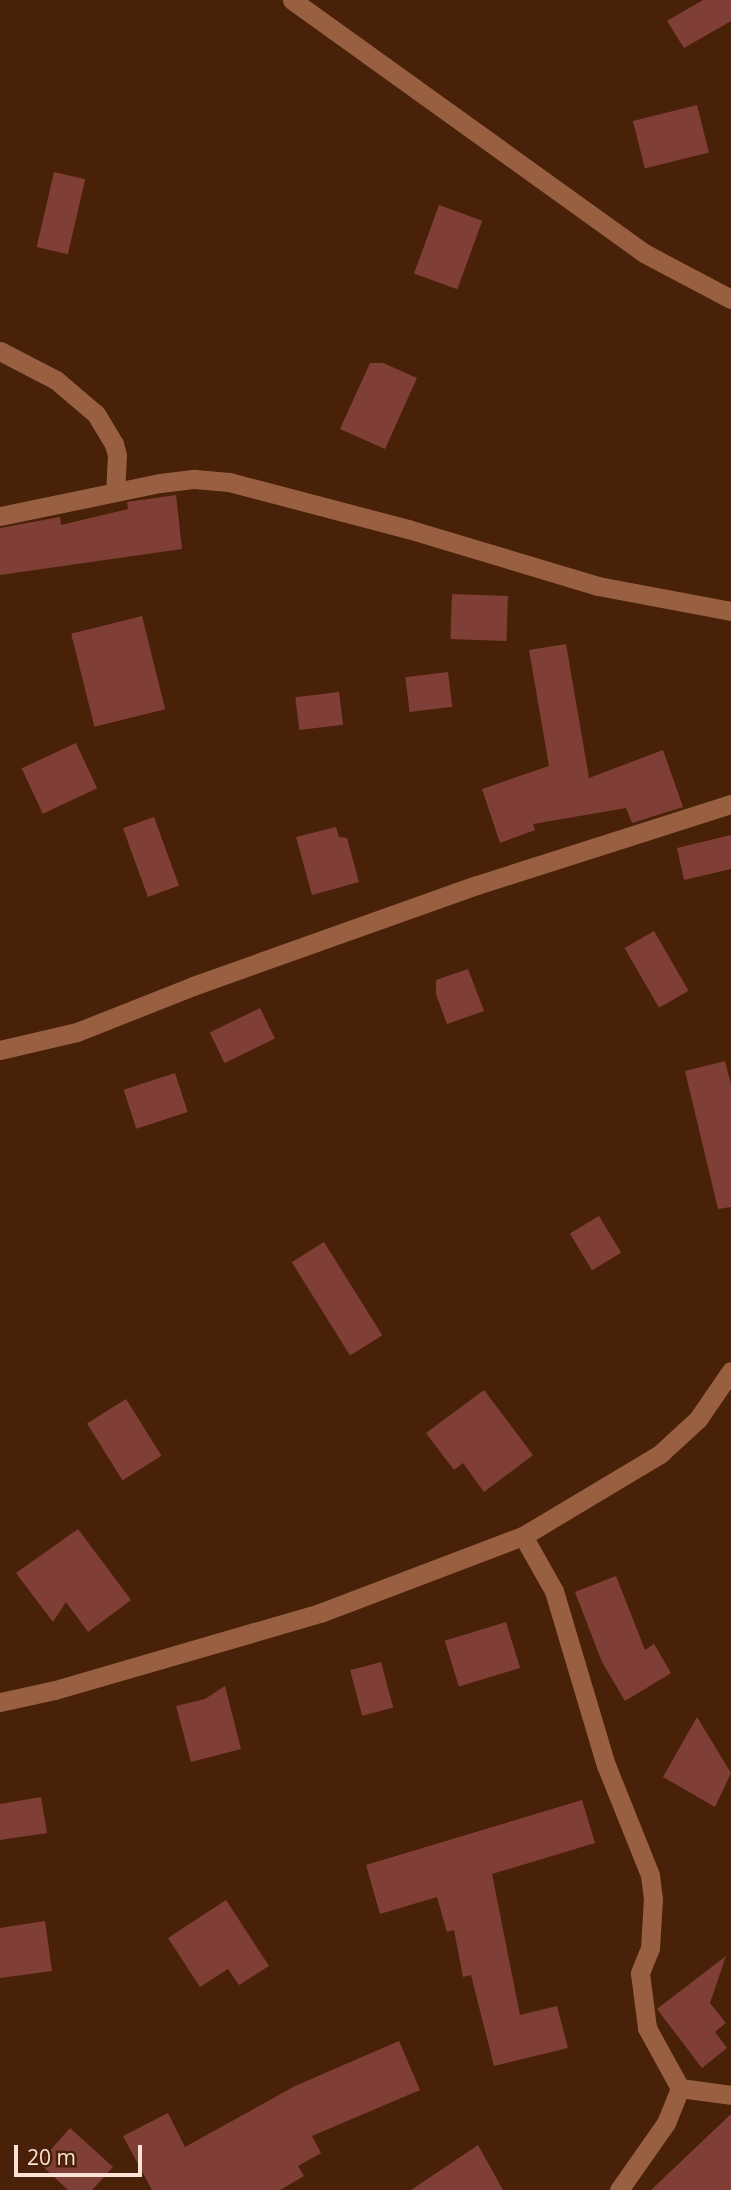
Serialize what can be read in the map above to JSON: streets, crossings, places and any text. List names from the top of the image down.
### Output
{
  "scale_bar": "20 m"
}
